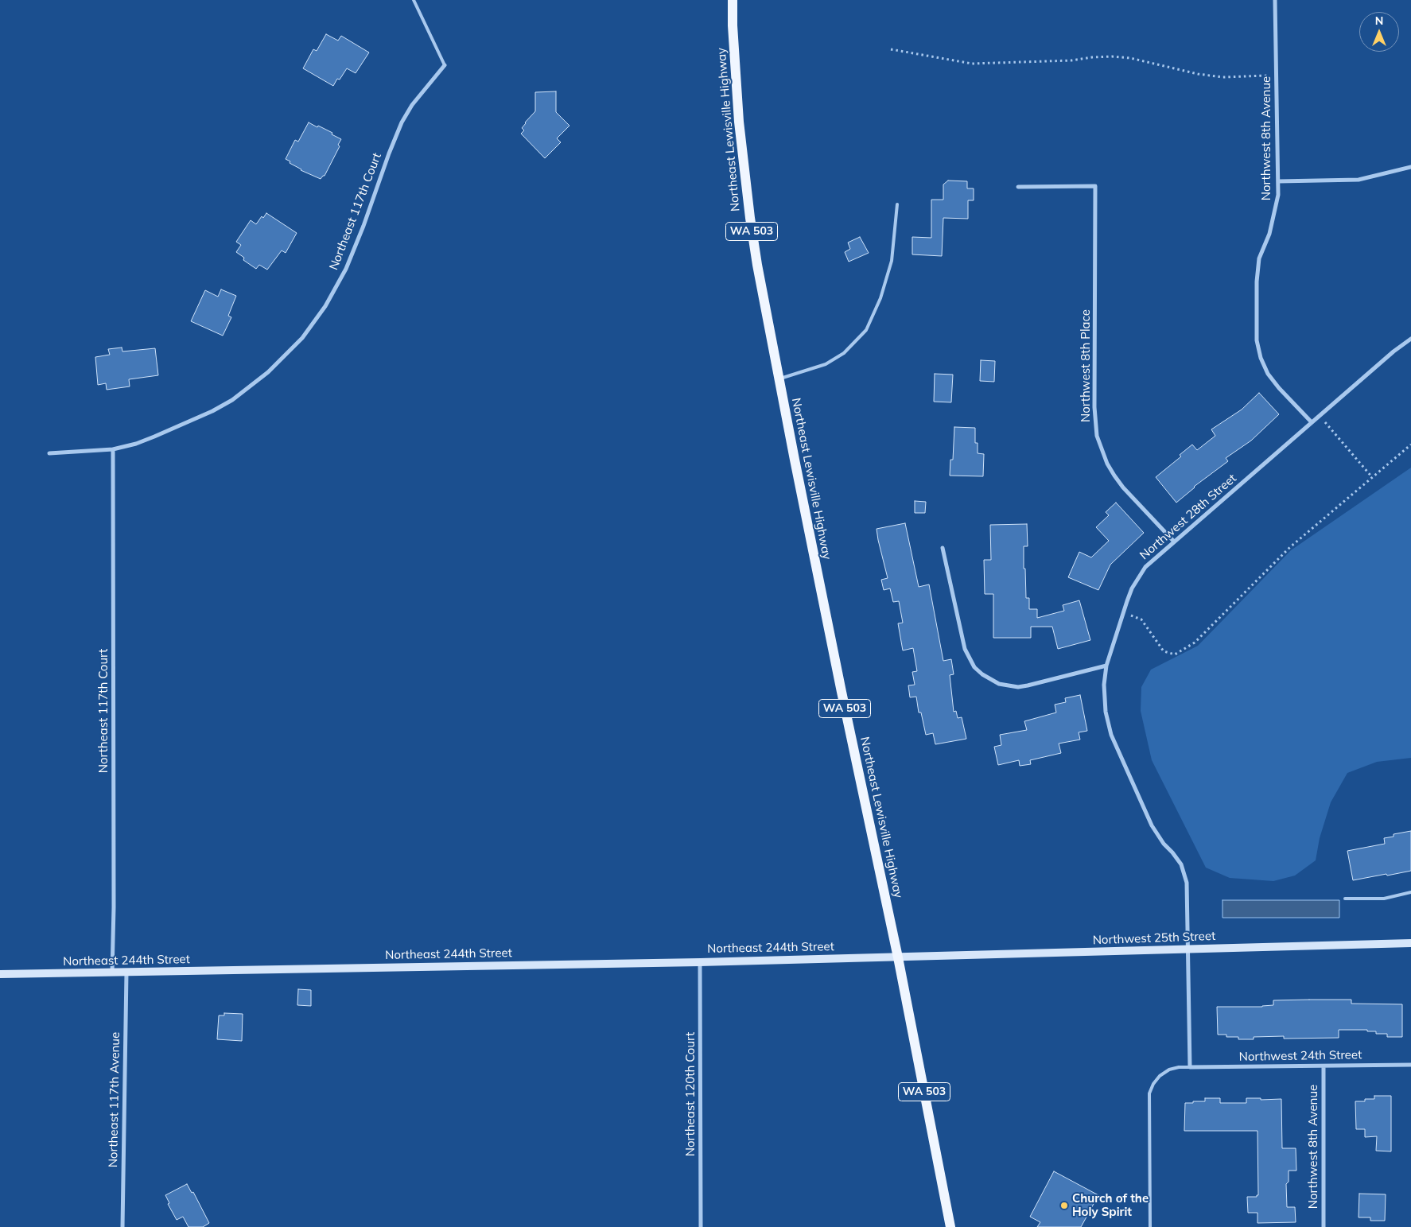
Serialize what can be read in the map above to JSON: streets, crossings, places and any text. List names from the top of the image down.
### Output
{
  "streets": {
    "main road": ["Northeast Lewisville Highway", "WA 503"],
    "street": [
      "Northwest 8th Avenue",
      "Northeast 117th Court",
      "Northwest 8th Place",
      "Northwest 28th Street",
      "Northwest 25th Street",
      "Northeast 244th Street",
      "Northwest 24th Street",
      "Northeast 120th Court",
      "Northeast 117th Avenue"
    ]
  },
  "crossings": [
    ["Northeast Lewisville Highway", "WA 503"],
    ["Northeast Lewisville Highway", "Northwest 25th Street"],
    ["Northeast Lewisville Highway", "Northeast 244th Street"],
    ["Northwest 8th Avenue", "Northwest 28th Street"],
    ["Northwest 8th Avenue", "Northwest 24th Street"],
    ["Northeast 117th Court", "Northeast 244th Street"],
    ["WA 503", "Northwest 25th Street"],
    ["WA 503", "Northeast 244th Street"],
    ["Northwest 8th Place", "Northwest 28th Street"],
    ["Northwest 28th Street", "Northwest 25th Street"],
    ["Northwest 28th Street", "Northwest 24th Street"],
    ["Northwest 25th Street", "Northeast 244th Street"],
    ["Northeast 244th Street", "Northeast 120th Court"],
    ["Northeast 244th Street", "Northeast 117th Avenue"]
  ],
  "places": ["Church of the Holy Spirit"],
  "north": "top"
}
